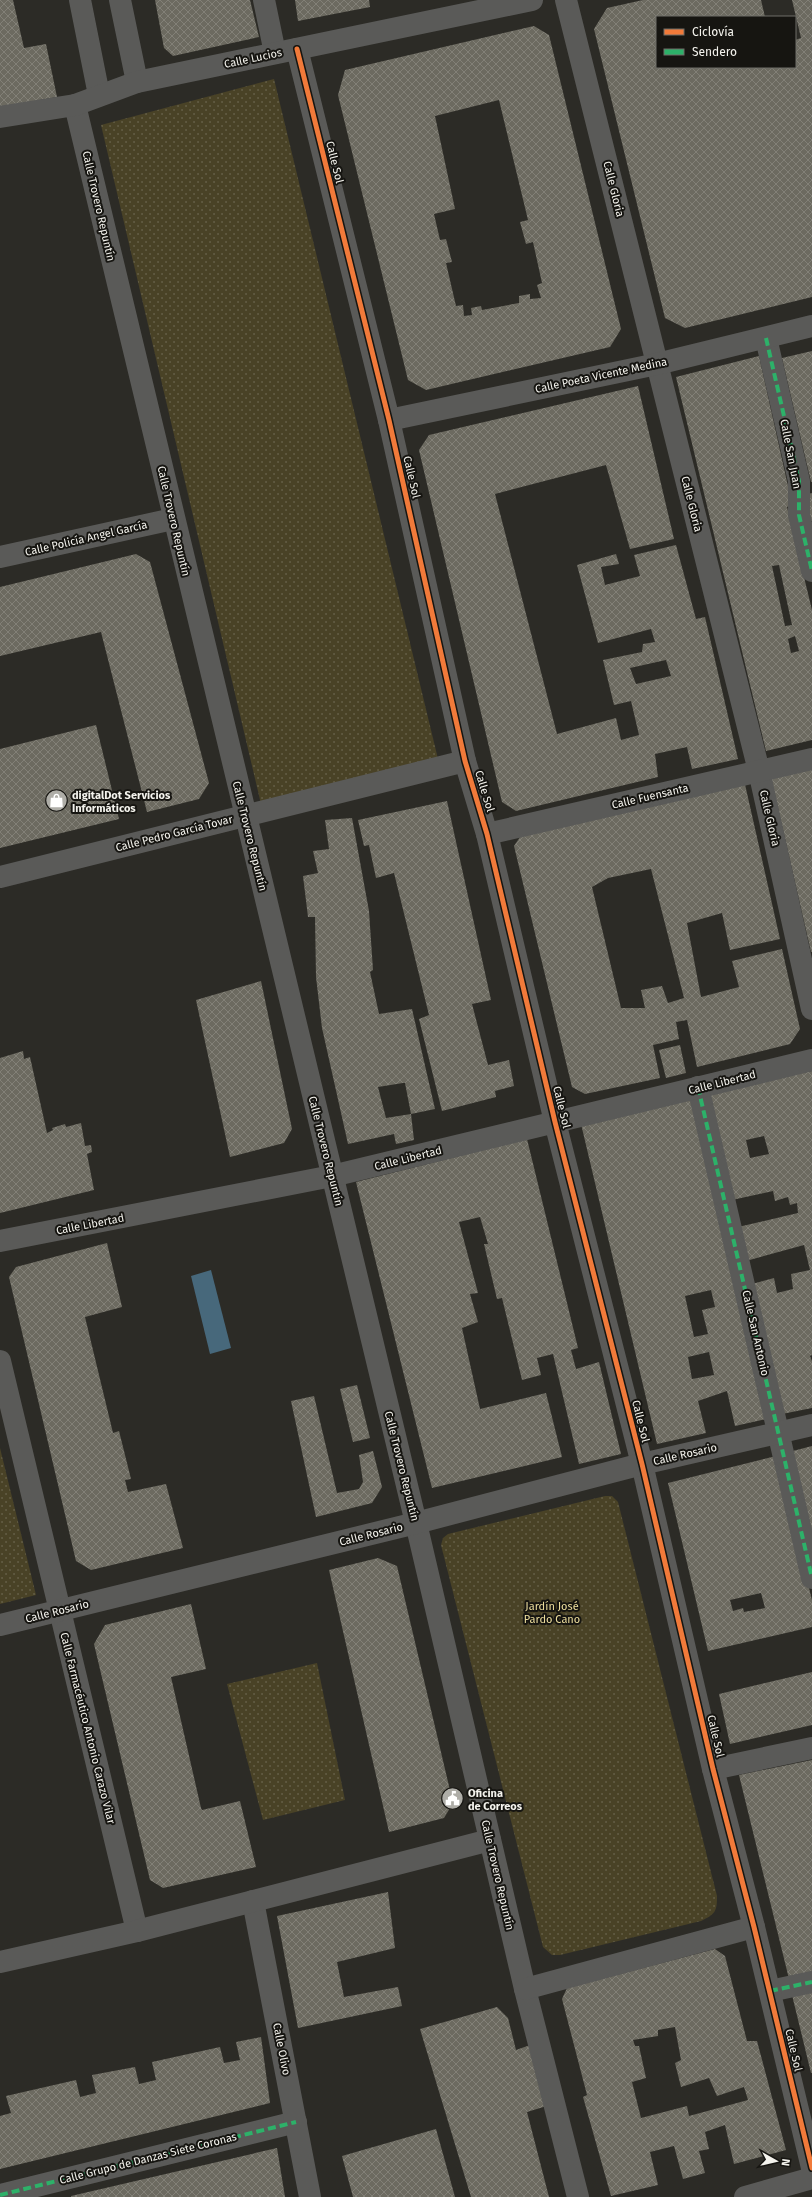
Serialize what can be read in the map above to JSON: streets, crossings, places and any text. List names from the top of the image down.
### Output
{
  "streets": {
    "street": [
      "Calle Lucios",
      "Calle Sol",
      "Calle Gloria",
      "Calle Trovero Repuntín",
      "Calle Poeta Vicente Medina",
      "Calle San Juan",
      "Calle Policía Angel García",
      "Calle Fuensanta",
      "Calle Pedro García Tovar",
      "Calle Libertad",
      "Calle San Antonio",
      "Calle Rosario",
      "Calle Farmacéutico Antonio Carazo Vilar",
      "Calle Olivo",
      "Calle Grupo de Danzas Siete Coronas"
    ]
  },
  "crossings": [
    ["Calle Lucios", "Calle Sol"],
    ["Calle Lucios", "Calle Trovero Repuntín"],
    ["Calle Sol", "Calle Poeta Vicente Medina"],
    ["Calle Sol", "Calle Fuensanta"],
    ["Calle Sol", "Calle Pedro García Tovar"],
    ["Calle Sol", "Calle Libertad"],
    ["Calle Sol", "Calle Rosario"],
    ["Calle Gloria", "Calle Poeta Vicente Medina"],
    ["Calle Gloria", "Calle Fuensanta"],
    ["Calle Trovero Repuntín", "Calle Policía Angel García"],
    ["Calle Trovero Repuntín", "Calle Pedro García Tovar"],
    ["Calle Trovero Repuntín", "Calle Libertad"],
    ["Calle Trovero Repuntín", "Calle Rosario"],
    ["Calle Poeta Vicente Medina", "Calle San Juan"],
    ["Calle Libertad", "Calle San Antonio"],
    ["Calle San Antonio", "Calle Rosario"],
    ["Calle Rosario", "Calle Farmacéutico Antonio Carazo Vilar"],
    ["Calle Olivo", "Calle Grupo de Danzas Siete Coronas"]
  ],
  "parks": ["Jardín José Pardo Cano"],
  "places": {
    "shop": ["digitalDot Servicios Informáticos"],
    "public building": ["Oficina de Correos"]
  },
  "legend": ["Ciclovía", "Sendero"],
  "north": "right"
}
